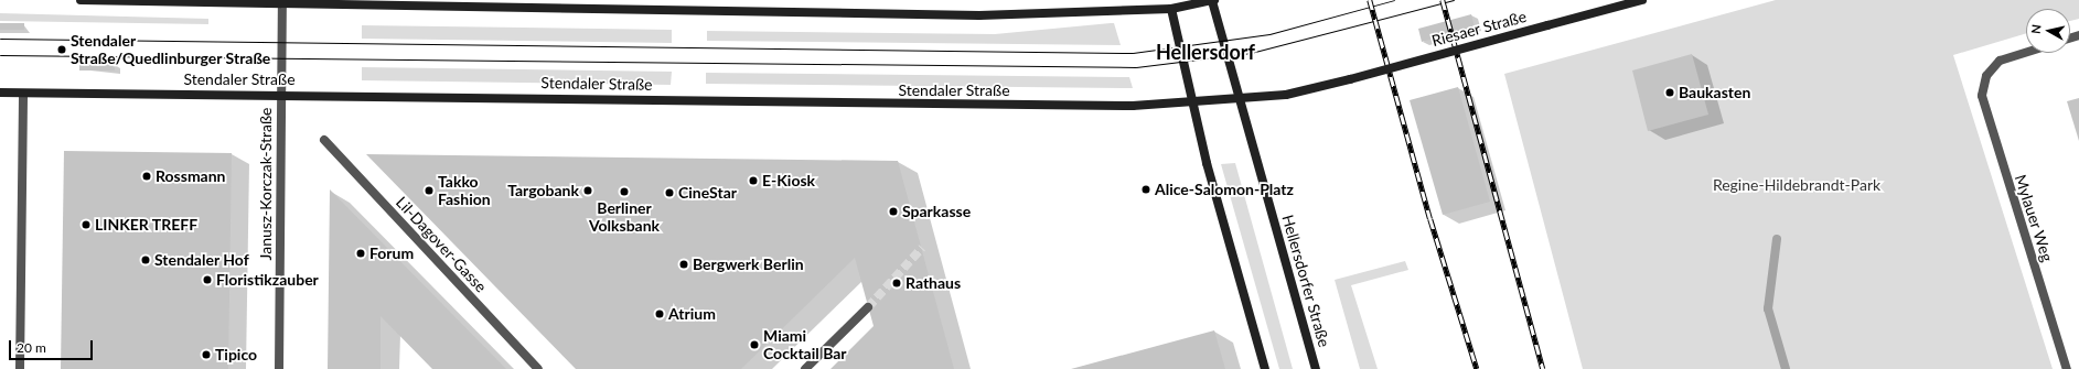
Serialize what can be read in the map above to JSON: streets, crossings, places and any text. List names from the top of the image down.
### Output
{
  "streets": {
    "main road": ["Riesaer Straße", "Stendaler Straße", "Hellersdorfer Straße"],
    "street": ["Janusz-Korczak-Straße", "Mylauer Weg", "Lil-Dagover-Gasse"]
  },
  "crossings": [
    ["Riesaer Straße", "Hellersdorfer Straße"],
    ["Stendaler Straße", "Janusz-Korczak-Straße"]
  ],
  "districts": ["Hellersdorf"],
  "parks": ["Regine-Hildebrandt-Park"],
  "places": [
    "Stendaler Straße/Quedlinburger Straße",
    "Baukasten",
    "Rossmann",
    "E-Kiosk",
    "Alice-Salomon-Platz",
    "Takko Fashion",
    "Targobank",
    "Berliner Volksbank",
    "CineStar",
    "Sparkasse",
    "LINKER TREFF",
    "Forum",
    "Stendaler Hof",
    "Bergwerk Berlin",
    "Floristikzauber",
    "Rathaus",
    "Atrium",
    "Miami Cocktail Bar",
    "Tipico"
  ],
  "scale_bar": "20 m",
  "north": "left"
}
